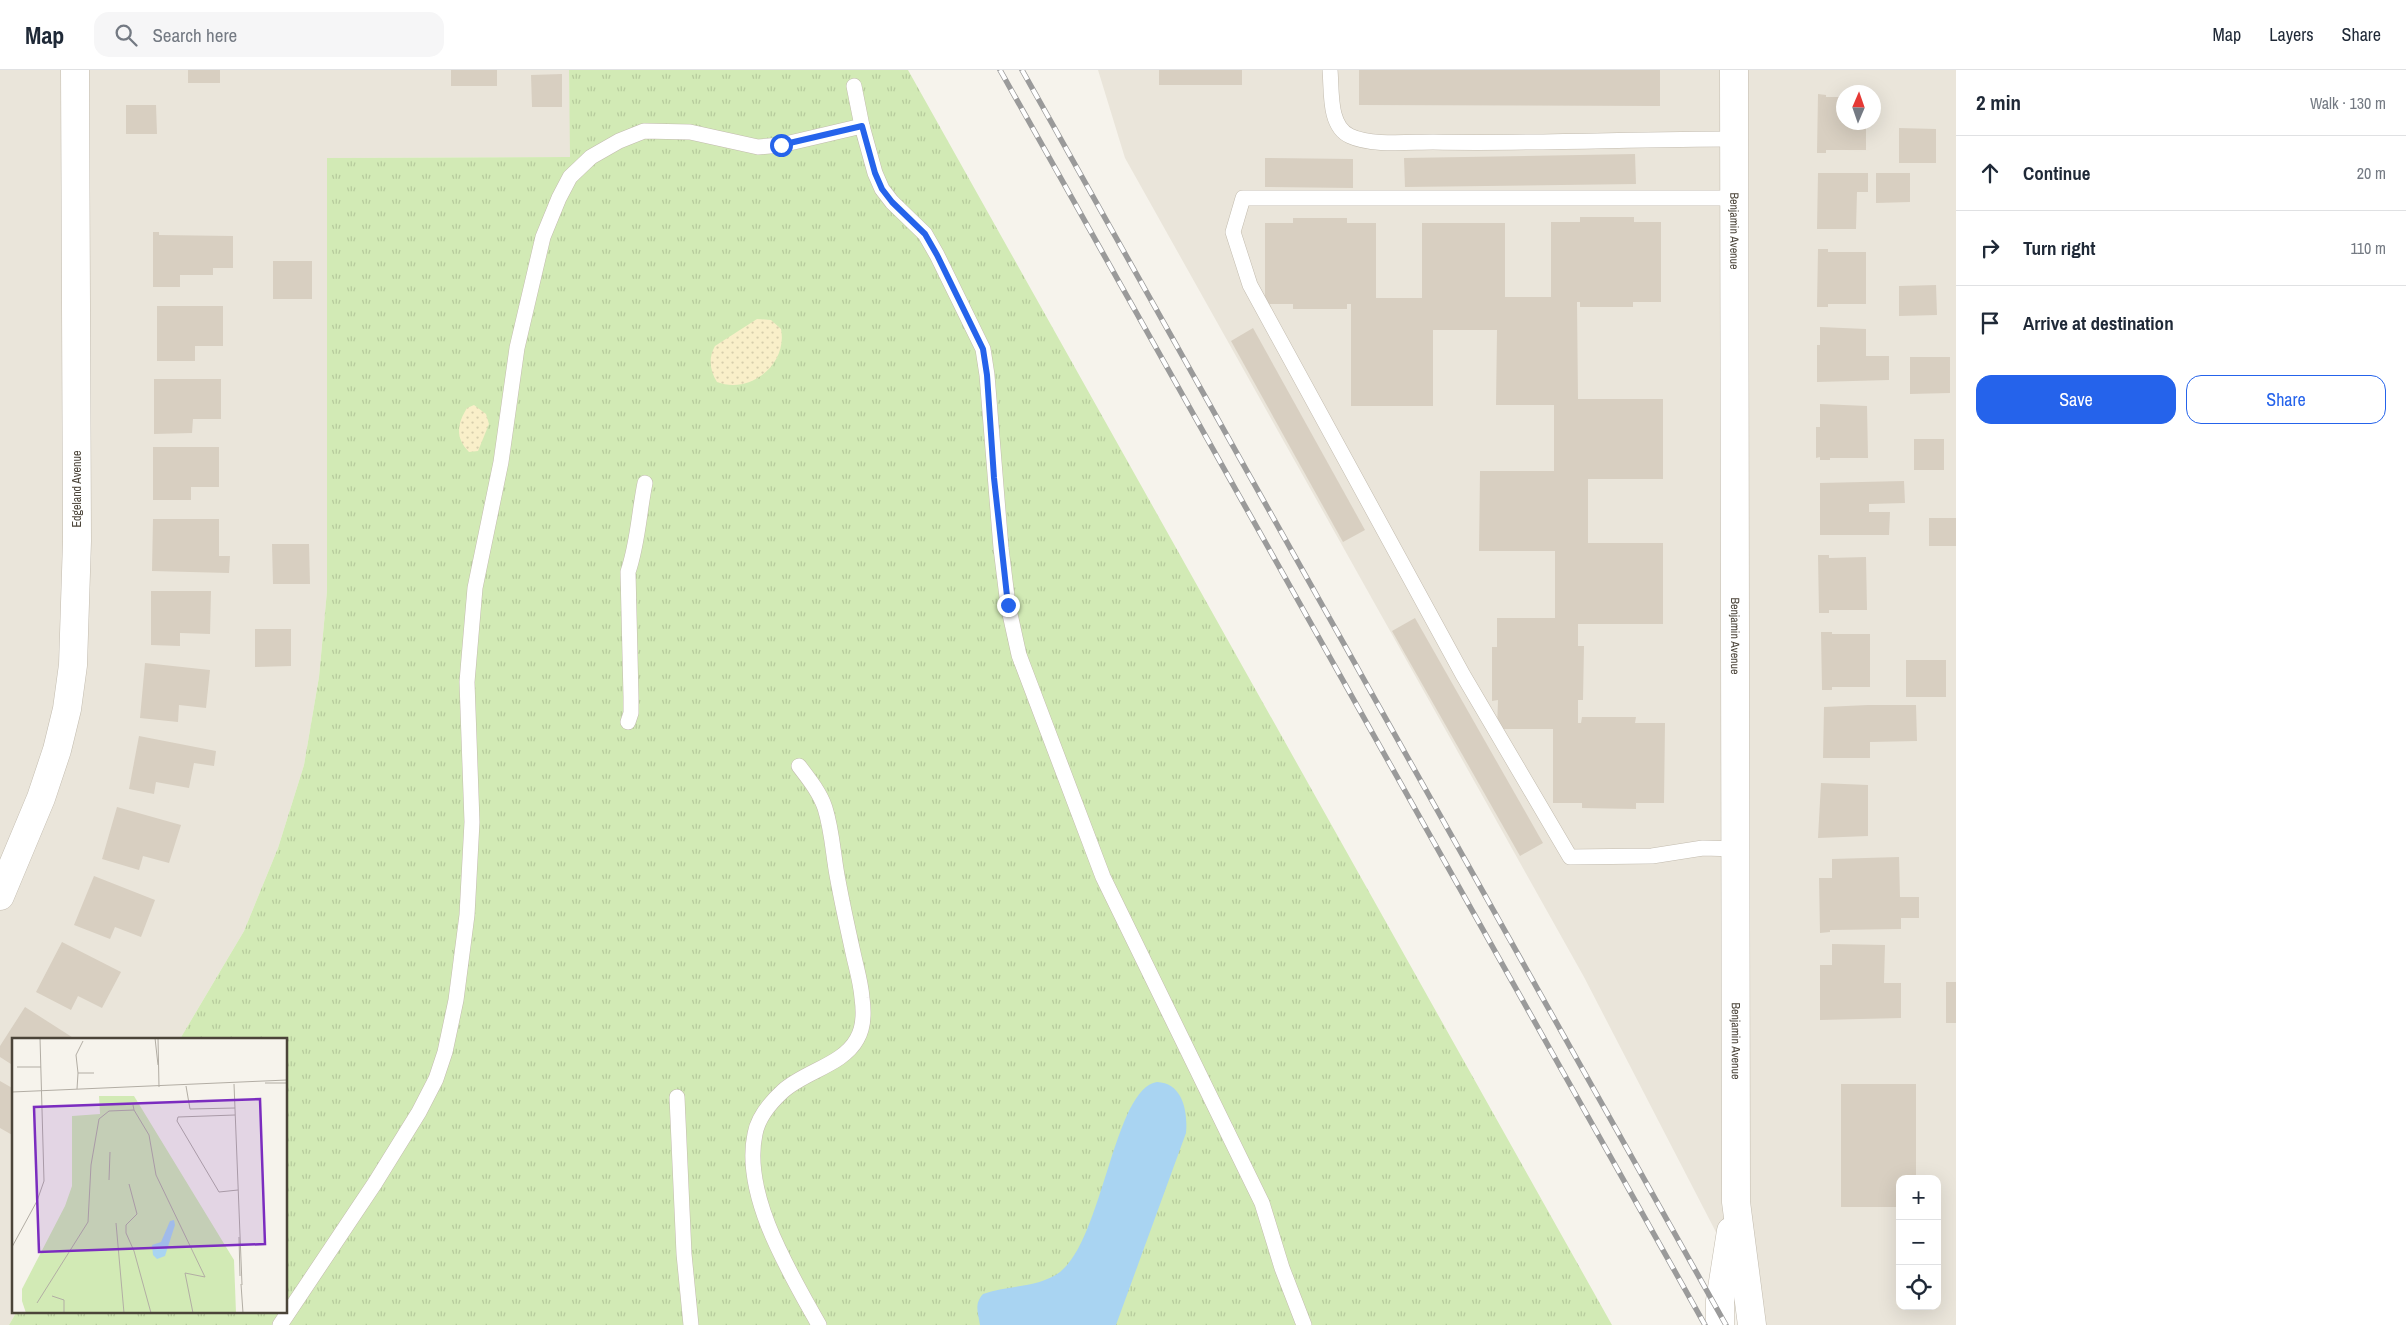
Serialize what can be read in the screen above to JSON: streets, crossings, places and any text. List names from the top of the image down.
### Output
{
  "streets": {
    "street": ["Benjamin Avenue", "Edgeland Avenue"]
  },
  "north": "top",
  "page": {
    "header": "Map",
    "search": "Search here",
    "nav": ["Map", "Layers", "Share"],
    "heading": ["2 min", "Walk · 130 m"],
    "list": [
      ["Continue", "20 m"],
      ["Turn right", "110 m"],
      "Arrive at destination"
    ],
    "buttons": ["Save", "Share"],
    "map_buttons": ["+", "−"]
  }
}
